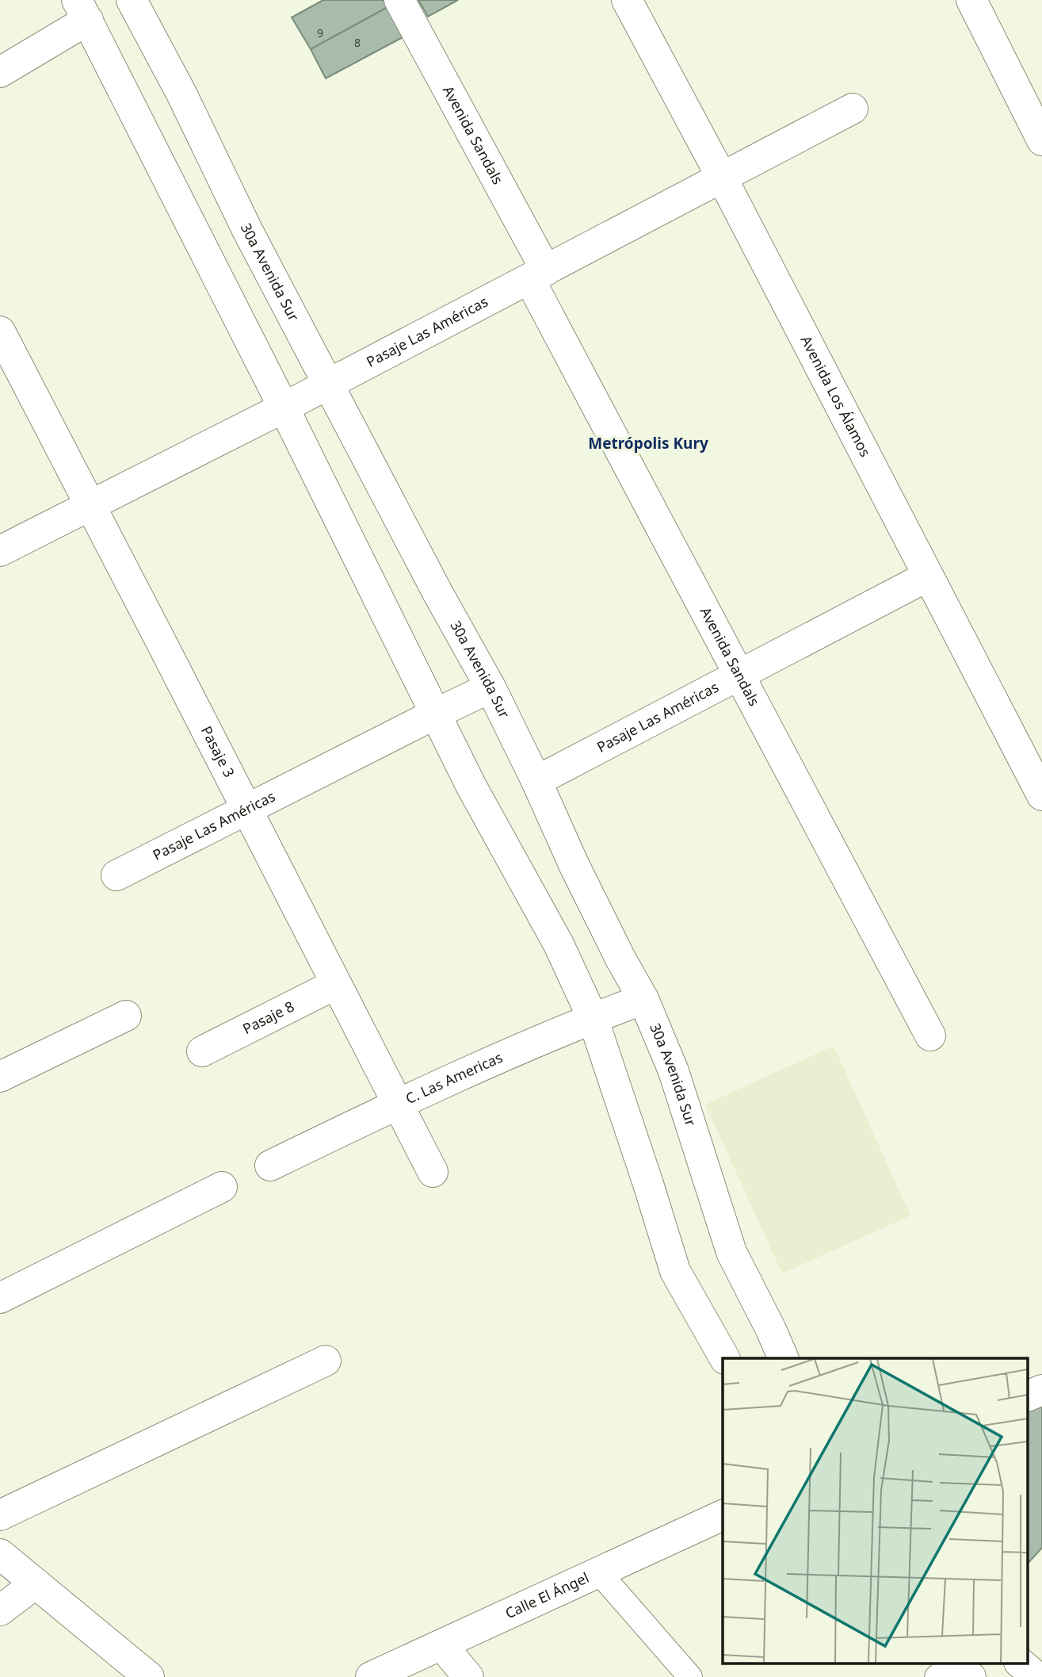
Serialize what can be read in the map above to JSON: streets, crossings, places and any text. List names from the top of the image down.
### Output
{
  "streets": {
    "street": [
      "Avenida Sandals",
      "30a Avenida Sur",
      "Pasaje Las Américas",
      "Avenida Los Álamos",
      "Pasaje 3",
      "Pasaje 8",
      "C. Las Americas",
      "Calle El Ángel"
    ]
  },
  "crossings": [
    ["Avenida Sandals", "Pasaje Las Américas"],
    ["30a Avenida Sur", "Pasaje Las Américas"],
    ["30a Avenida Sur", "C. Las Americas"],
    ["Pasaje Las Américas", "Avenida Los Álamos"],
    ["Pasaje Las Américas", "Pasaje 3"],
    ["Pasaje 3", "Pasaje 8"],
    ["Pasaje 3", "C. Las Americas"]
  ],
  "districts": ["Metrópolis Kury"],
  "house_numbers": ["9", "8"]
}
